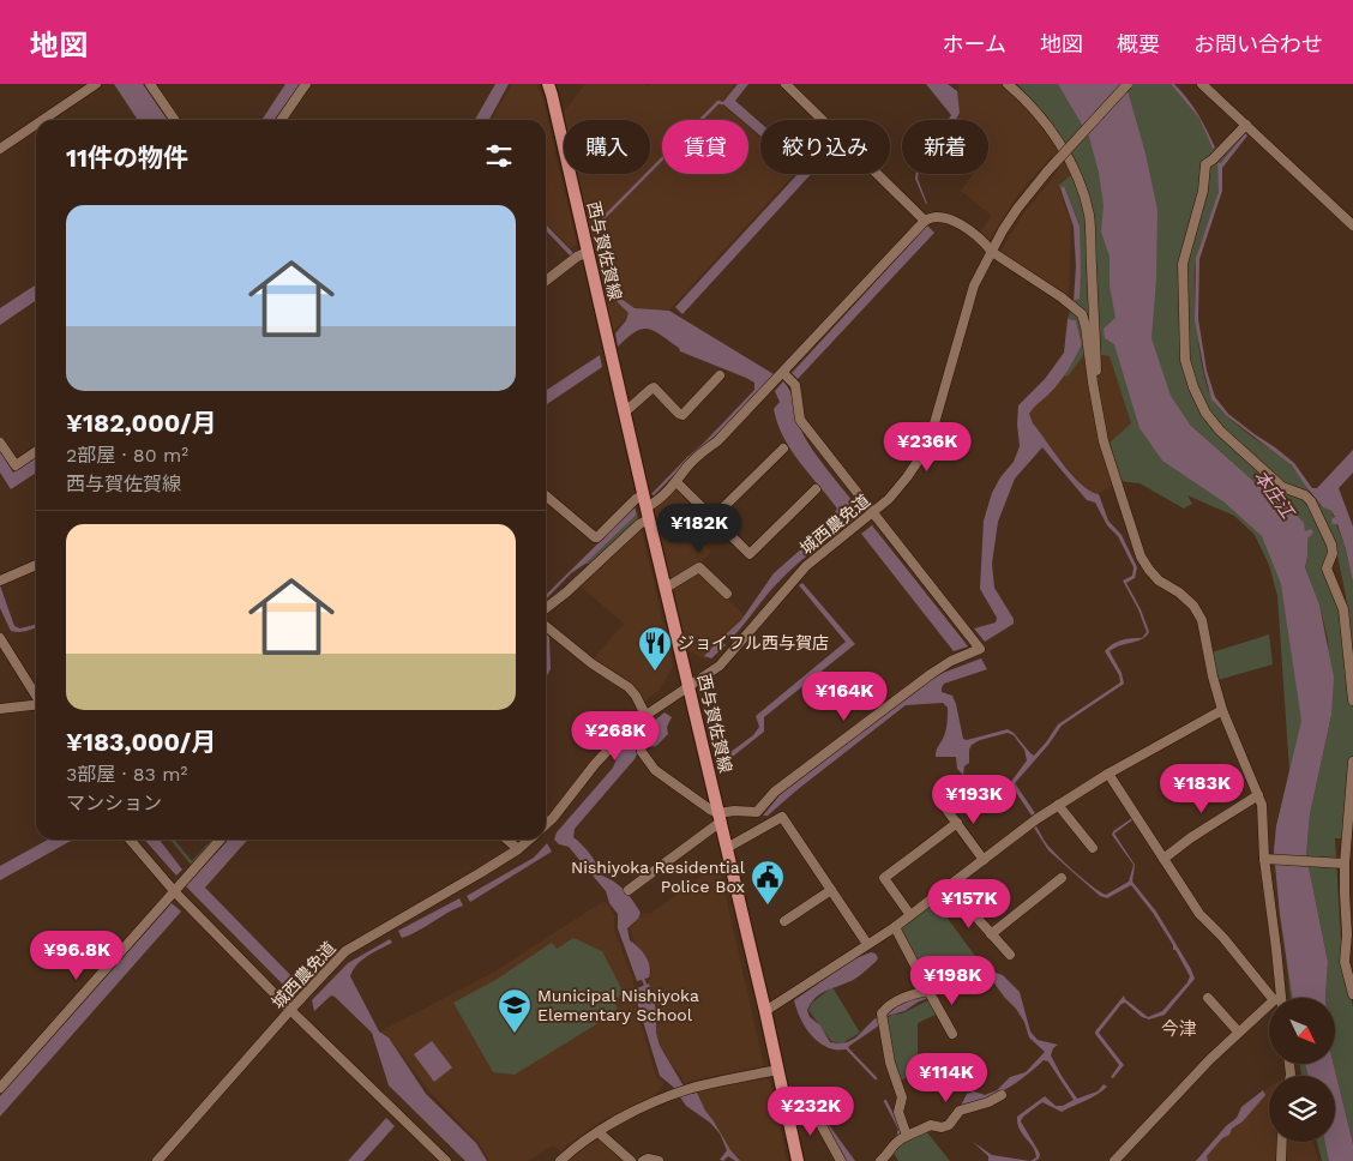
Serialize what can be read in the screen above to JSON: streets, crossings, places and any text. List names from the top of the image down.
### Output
{
  "streets": {
    "main road": ["西与賀佐賀線"],
    "street": ["城西農免道"]
  },
  "crossings": [
    ["西与賀佐賀線", "城西農免道"]
  ],
  "districts": ["今津"],
  "water": ["本庄江"],
  "places": {
    "restaurant": ["ジョイフル西与賀店"],
    "public building": ["Nishiyoka Residential Police Box"],
    "school or university": ["Municipal Nishiyoka Elementary School"]
  },
  "north": "bottom right",
  "page": {
    "header": "地図",
    "nav": [
      "ホーム",
      "地図",
      "概要",
      "お問い合わせ"
    ],
    "chip": [
      "購入",
      "賃貸",
      "絞り込み",
      "新着"
    ],
    "heading": "11件の物件",
    "list": [
      {
        "name": "¥182,000/月",
        "note": "2部屋 · 80 m² · 西与賀佐賀線"
      },
      {
        "name": "¥183,000/月",
        "note": "3部屋 · 83 m² · マンション"
      }
    ],
    "price": [
      "¥236K",
      "¥182K",
      "¥164K",
      "¥268K",
      "¥183K",
      "¥193K",
      "¥157K",
      "¥96.8K",
      "¥198K",
      "¥114K",
      "¥232K"
    ]
  }
}
